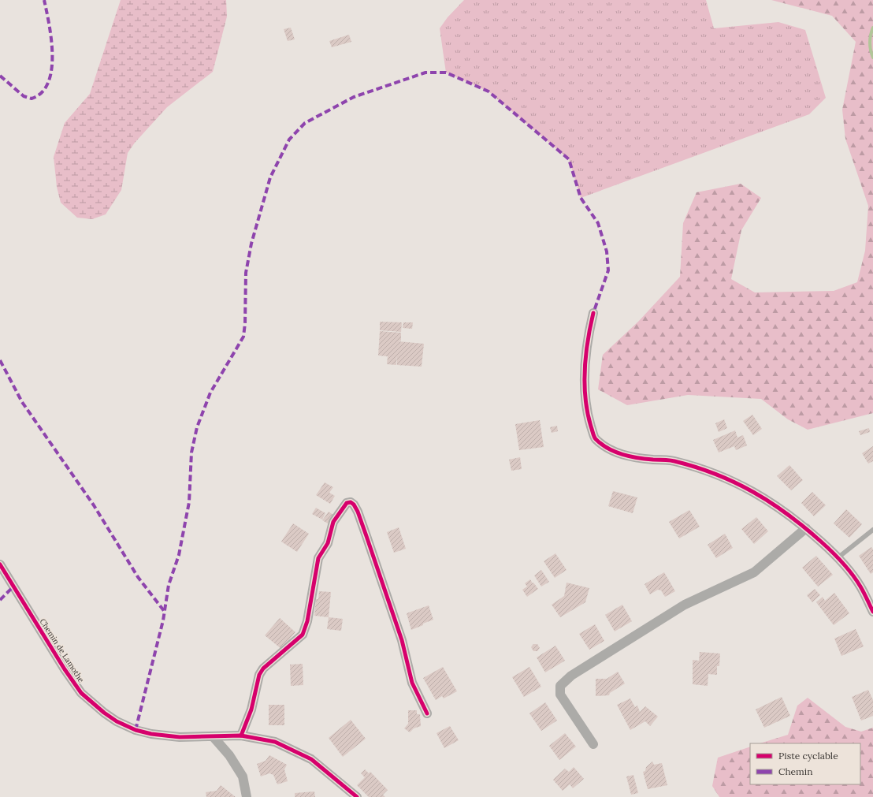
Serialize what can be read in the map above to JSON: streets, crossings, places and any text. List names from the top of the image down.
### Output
{
  "streets": {
    "street": ["Chemin de Lamothe"]
  },
  "legend": ["Piste cyclable", "Chemin"]
}
